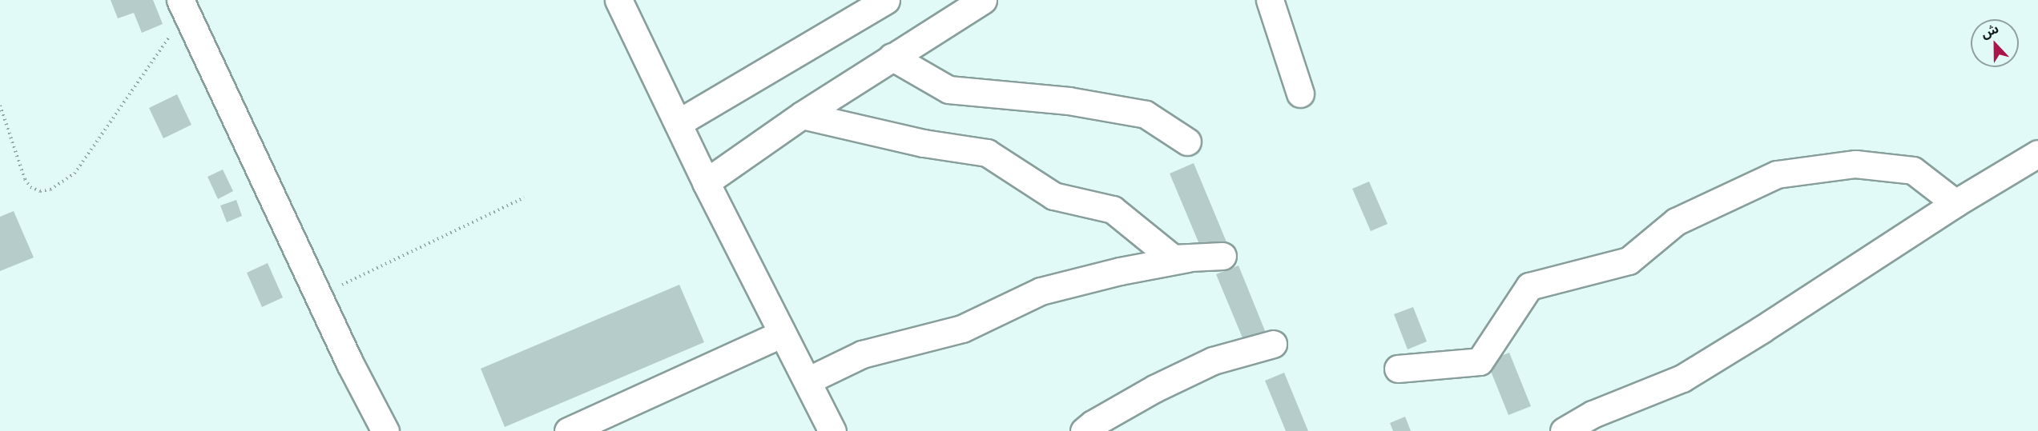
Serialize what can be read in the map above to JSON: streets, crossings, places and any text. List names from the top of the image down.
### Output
{
  "north": "top"
}
